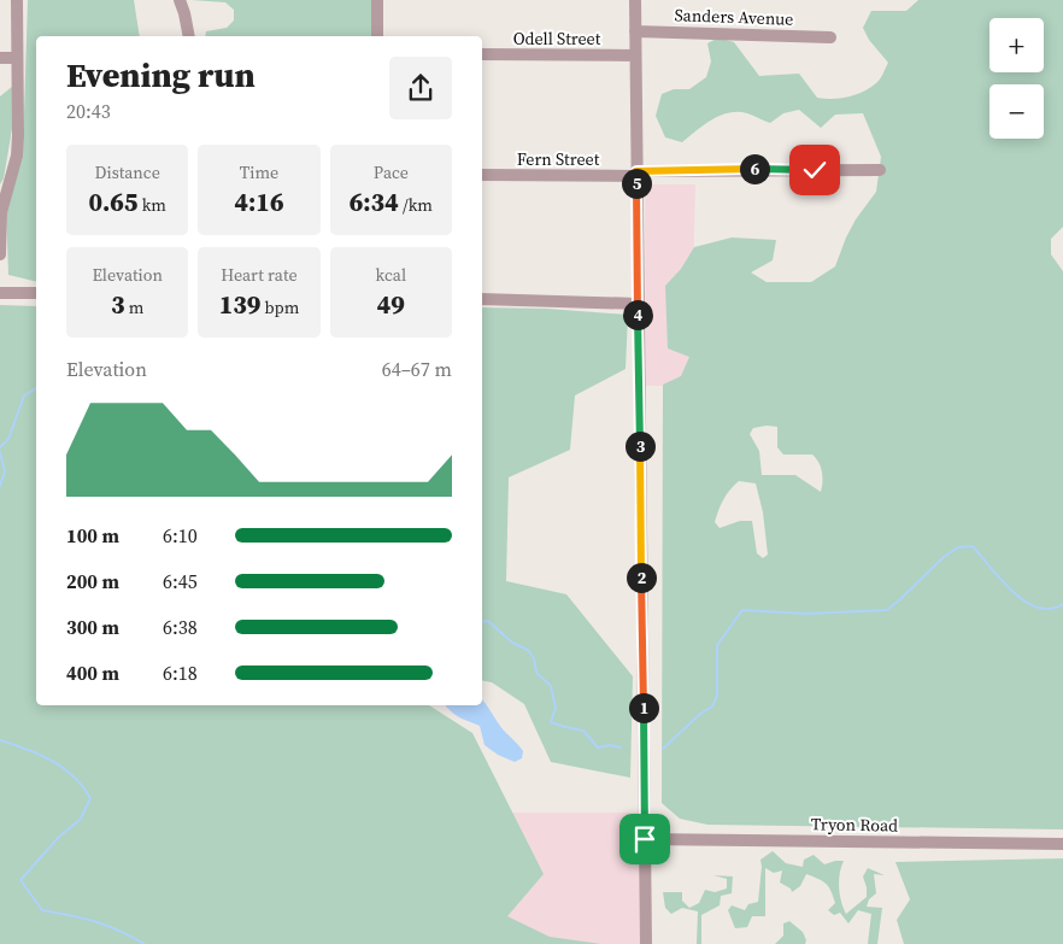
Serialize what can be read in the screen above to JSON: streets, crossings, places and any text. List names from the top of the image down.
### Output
{
  "streets": {
    "street": [
      "Sanders Avenue",
      "Odell Street",
      "Fern Street",
      "Tryon Road"
    ]
  },
  "page": {
    "map_buttons": ["+", "−"],
    "heading": ["Evening run", "20:43"],
    "stats": [
      ["Distance", "0.65 km"],
      ["Time", "4:16"],
      ["Pace", "6:34 /km"],
      ["Elevation", "3 m"],
      ["Heart rate", "139 bpm"],
      ["kcal", "49"]
    ],
    "pins": [
      "6",
      "5",
      "4",
      "3",
      "2",
      "1"
    ],
    "chart": ["Elevation", "64–67 m"],
    "list": [
      {
        "name": "100 m",
        "note": "6:10"
      },
      {
        "name": "200 m",
        "note": "6:45"
      },
      {
        "name": "300 m",
        "note": "6:38"
      },
      {
        "name": "400 m",
        "note": "6:18"
      }
    ]
  }
}
